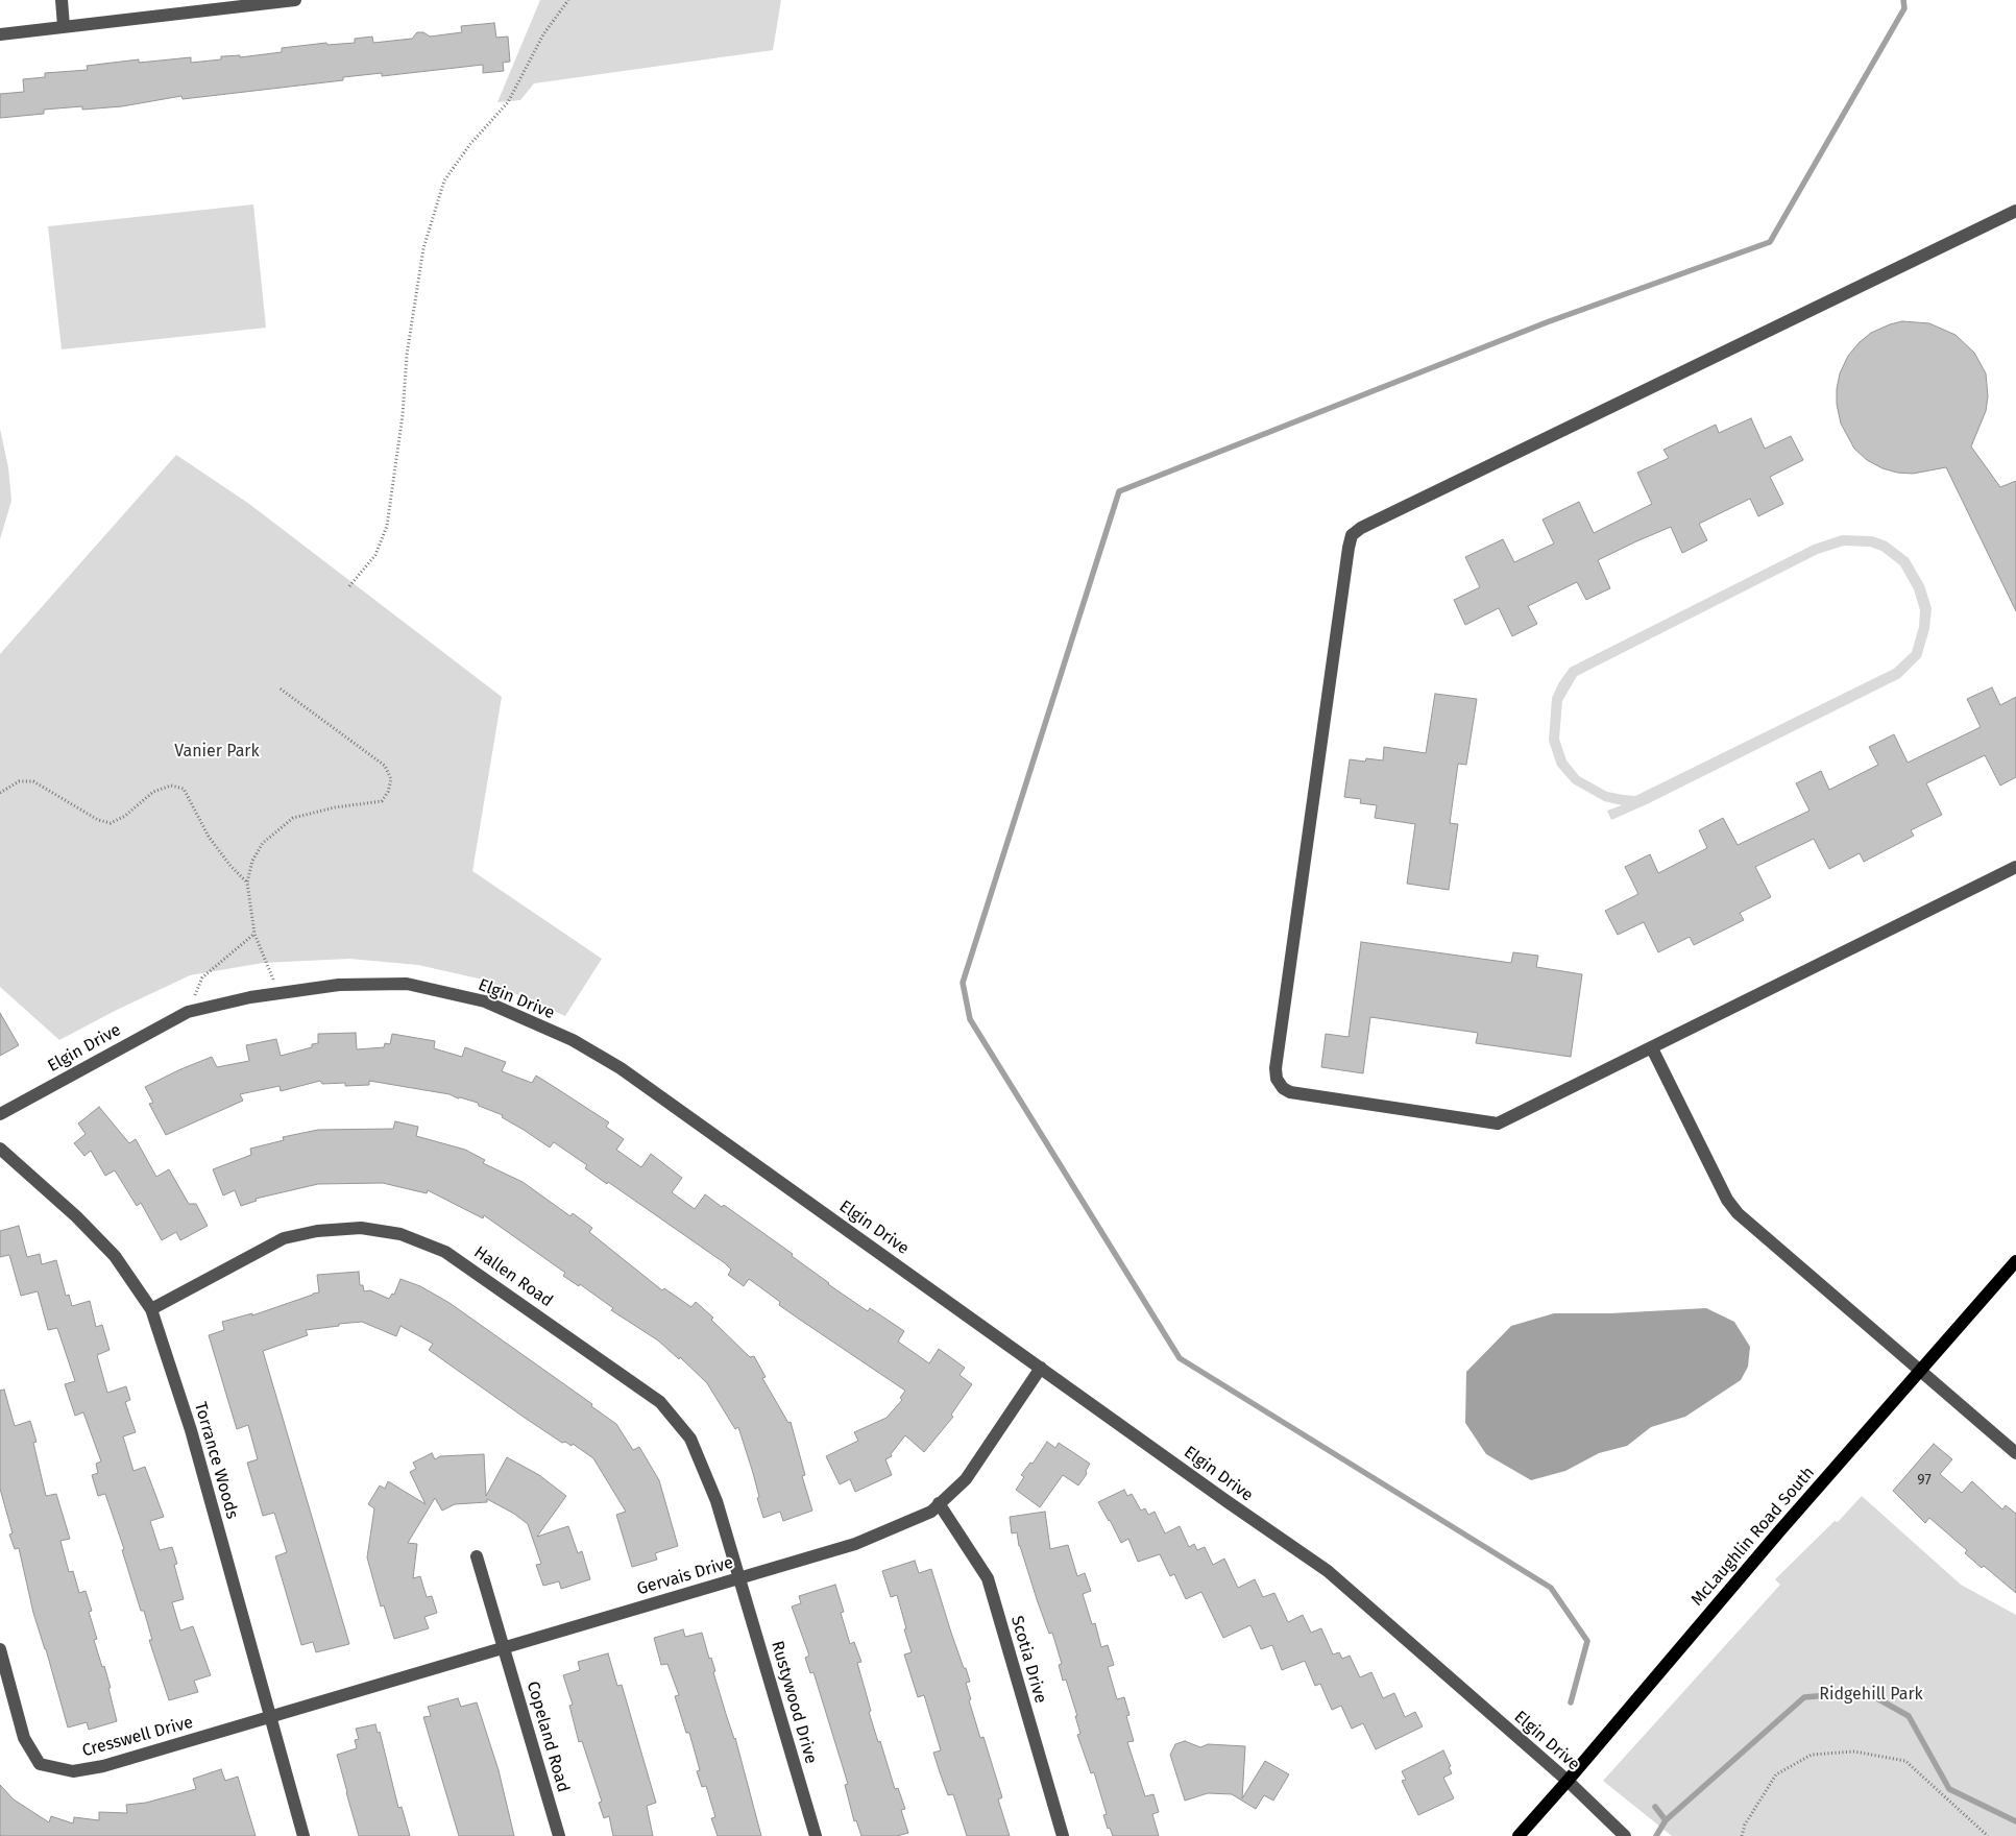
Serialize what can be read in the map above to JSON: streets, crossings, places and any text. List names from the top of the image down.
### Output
{
  "streets": {
    "main road": ["McLaughlin Road South"],
    "street": [
      "Elgin Drive",
      "Hallen Road",
      "Torrance Woods",
      "Gervais Drive",
      "Scotia Drive",
      "Rustywood Drive",
      "Cresswell Drive",
      "Copeland Road"
    ]
  },
  "crossings": [
    ["Elgin Drive", "McLaughlin Road South"],
    ["Elgin Drive", "Gervais Drive"],
    ["Hallen Road", "Torrance Woods"],
    ["Hallen Road", "Gervais Drive"],
    ["Hallen Road", "Rustywood Drive"],
    ["Torrance Woods", "Gervais Drive"],
    ["Torrance Woods", "Cresswell Drive"],
    ["Gervais Drive", "Scotia Drive"],
    ["Gervais Drive", "Rustywood Drive"],
    ["Gervais Drive", "Cresswell Drive"],
    ["Gervais Drive", "Copeland Road"]
  ],
  "parks": ["Vanier Park", "Ridgehill Park"],
  "house_numbers": ["97"]
}
